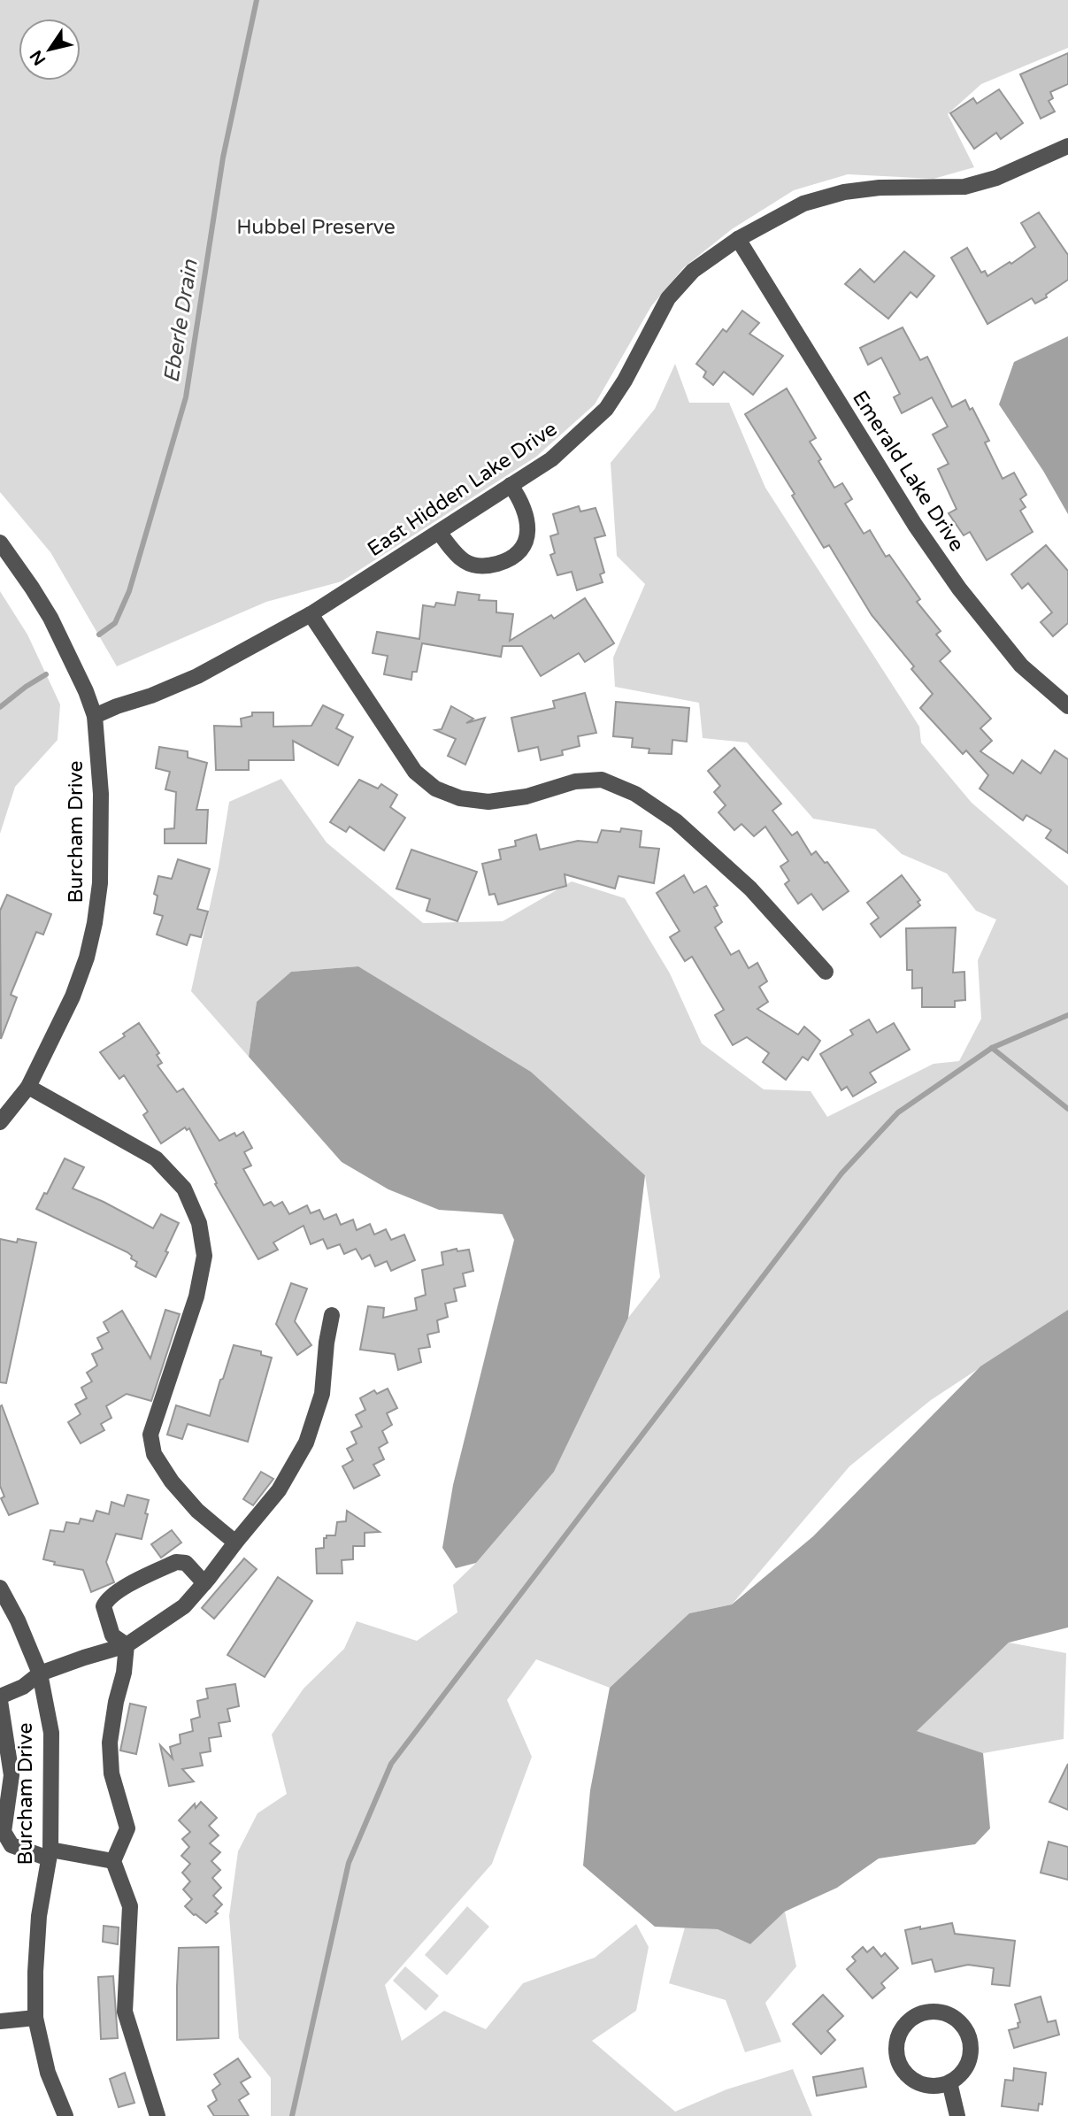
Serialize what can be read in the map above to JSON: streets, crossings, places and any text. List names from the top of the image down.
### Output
{
  "streets": {
    "street": ["Emerald Lake Drive", "East Hidden Lake Drive", "Burcham Drive"]
  },
  "crossings": [
    ["Emerald Lake Drive", "East Hidden Lake Drive"],
    ["East Hidden Lake Drive", "Burcham Drive"]
  ],
  "water": ["Eberle Drain"],
  "parks": ["Hubbel Preserve"],
  "north": "bottom left"
}
